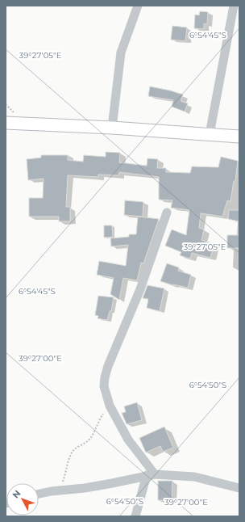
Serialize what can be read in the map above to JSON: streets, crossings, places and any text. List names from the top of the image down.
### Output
{
  "north": "top left",
  "coordinates": [
    "6°54'45\"S",
    "39°27'05\"E",
    "39°27'00\"E",
    "6°54'50\"S"
  ]
}
